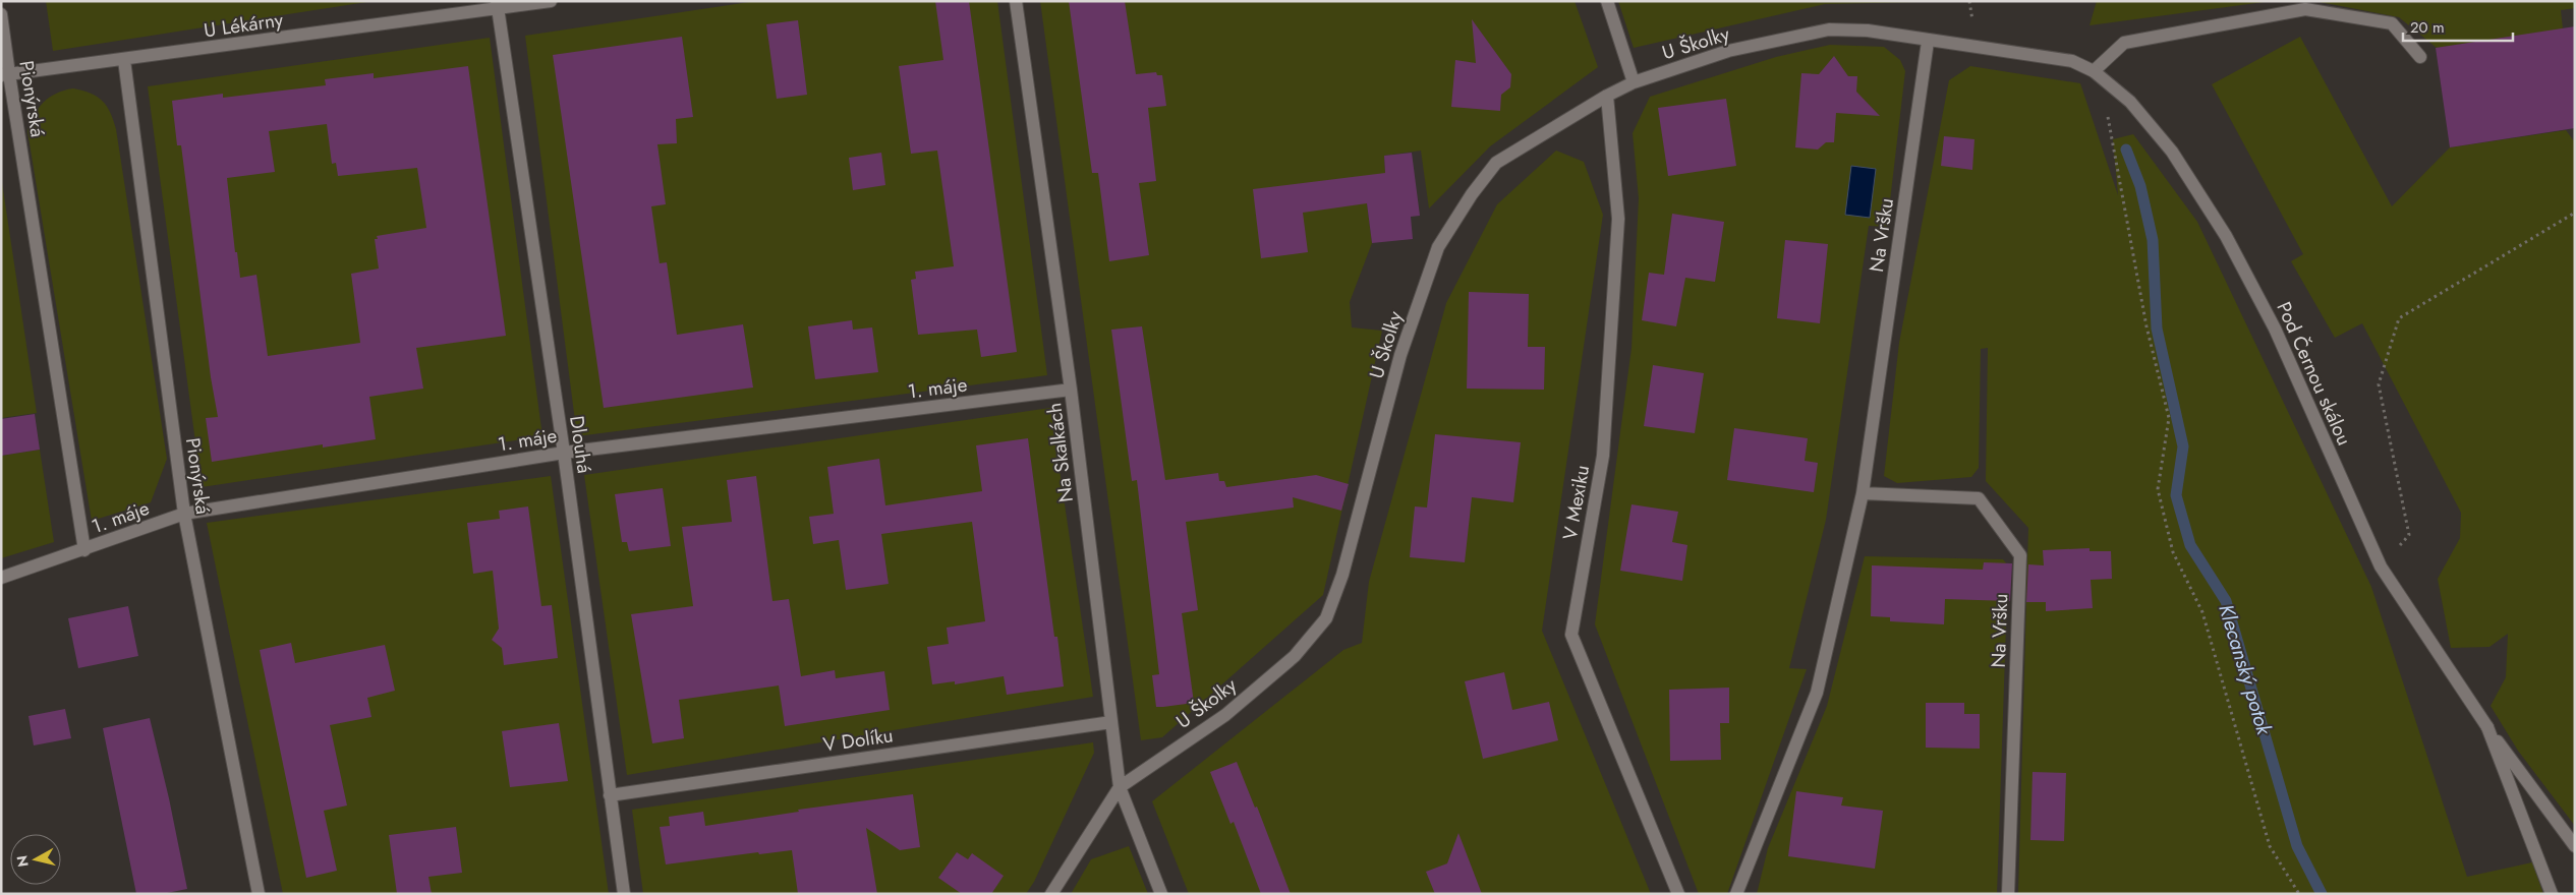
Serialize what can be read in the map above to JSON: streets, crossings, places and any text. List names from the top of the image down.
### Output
{
  "streets": {
    "street": [
      "U Lékárny",
      "U Školky",
      "Pionýrská",
      "Na Vršku",
      "Pod Černou skálou",
      "1. máje",
      "Dlouhá",
      "Na Skalkách",
      "V Mexiku",
      "V Dolíku"
    ]
  },
  "crossings": [
    ["U Lékárny", "Pionýrská"],
    ["U Lékárny", "Dlouhá"],
    ["U Školky", "Na Vršku"],
    ["U Školky", "Pod Černou skálou"],
    ["U Školky", "Na Skalkách"],
    ["U Školky", "V Mexiku"],
    ["Pionýrská", "1. máje"],
    ["Na Vršku", "Pod Černou skálou"],
    ["1. máje", "Dlouhá"],
    ["1. máje", "Na Skalkách"],
    ["Dlouhá", "V Dolíku"],
    ["Na Skalkách", "V Dolíku"]
  ],
  "water": ["Klecanský potok"],
  "scale_bar": "20 m",
  "north": "left"
}
